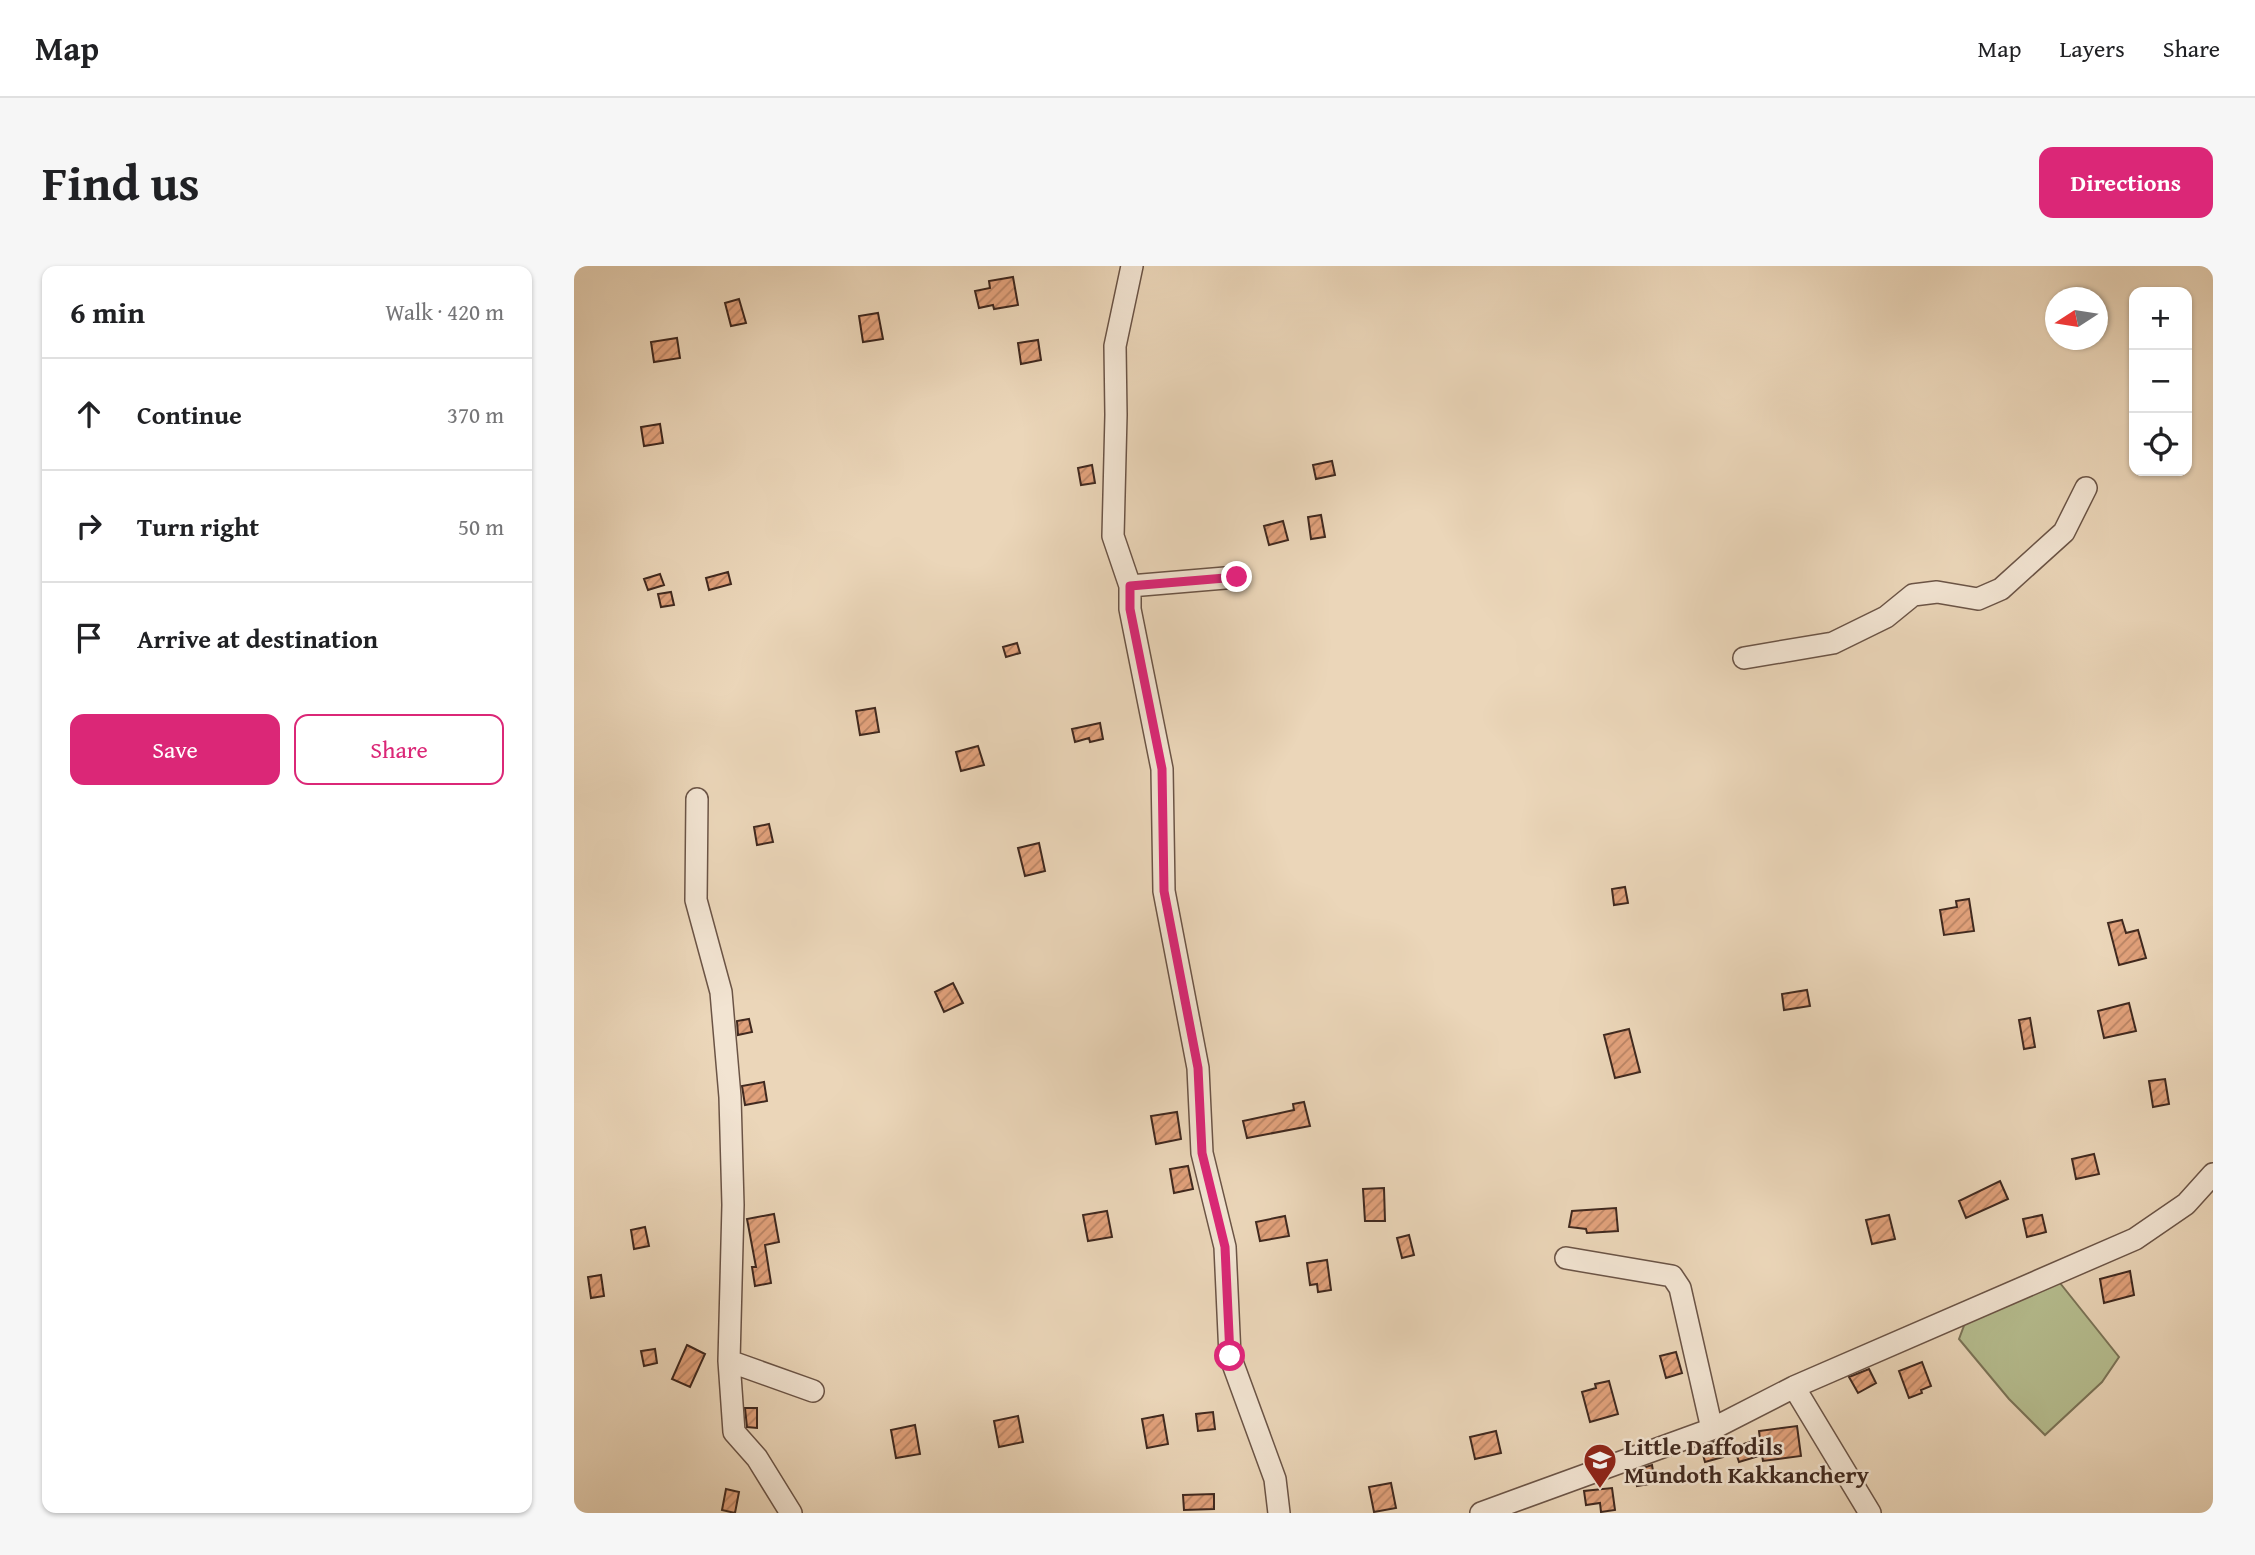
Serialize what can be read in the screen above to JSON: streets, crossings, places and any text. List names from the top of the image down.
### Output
{
  "places": {
    "school or university": ["Little Daffodils Mundoth Kakkanchery"]
  },
  "north": "left",
  "page": {
    "header": "Map",
    "nav": ["Map", "Layers", "Share"],
    "title": "Find us",
    "buttons": [
      "Directions",
      ["Save", "Share"]
    ],
    "heading": ["6 min", "Walk · 420 m"],
    "map_buttons": ["+", "−"],
    "list": [
      ["Continue", "370 m"],
      ["Turn right", "50 m"],
      "Arrive at destination"
    ]
  }
}
